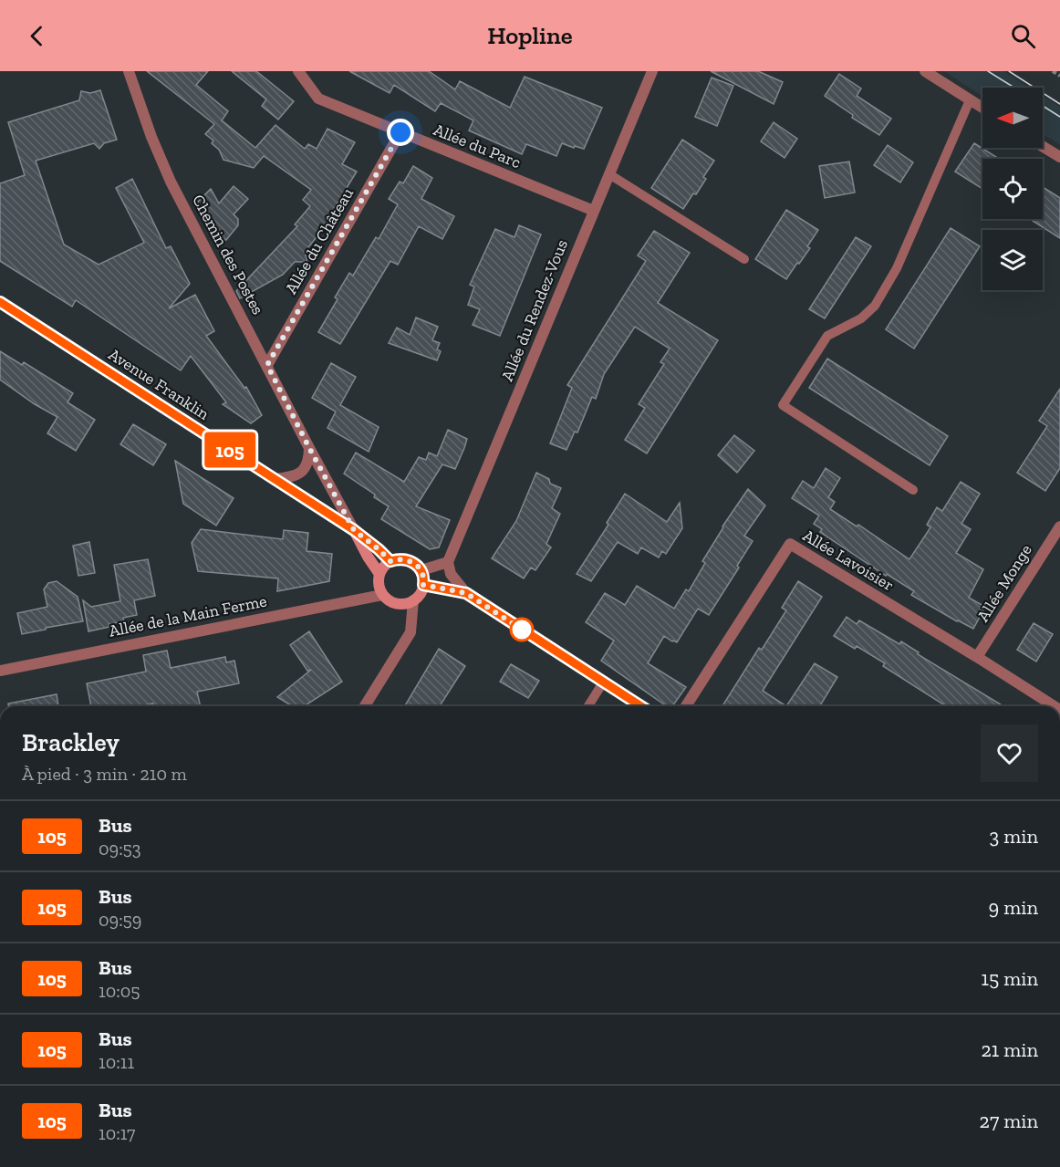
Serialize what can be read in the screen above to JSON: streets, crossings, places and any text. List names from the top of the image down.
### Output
{
  "streets": {
    "street": [
      "Allée du Parc",
      "Allée du Château",
      "Chemin des Postes",
      "Allée du Rendez-Vous",
      "Avenue Franklin",
      "Allée Lavoisier",
      "Allée Monge",
      "Allée de la Main Ferme"
    ]
  },
  "crossings": [
    ["Allée du Parc", "Allée du Château"],
    ["Allée du Parc", "Allée du Rendez-Vous"],
    ["Allée du Château", "Chemin des Postes"],
    ["Chemin des Postes", "Avenue Franklin"],
    ["Avenue Franklin", "Allée de la Main Ferme"],
    ["Allée Lavoisier", "Allée Monge"]
  ],
  "lines": ["bus line 105"],
  "north": "left",
  "page": {
    "header": "Hopline",
    "on_map": "105",
    "heading": ["Brackley", "À pied · 3 min · 210 m"],
    "list": [
      {
        "mark": "105",
        "name": "Bus",
        "note": "09:53",
        "value": "3 min"
      },
      {
        "mark": "105",
        "name": "Bus",
        "note": "09:59",
        "value": "9 min"
      },
      {
        "mark": "105",
        "name": "Bus",
        "note": "10:05",
        "value": "15 min"
      },
      {
        "mark": "105",
        "name": "Bus",
        "note": "10:11",
        "value": "21 min"
      },
      {
        "mark": "105",
        "name": "Bus",
        "note": "10:17",
        "value": "27 min"
      }
    ]
  }
}
